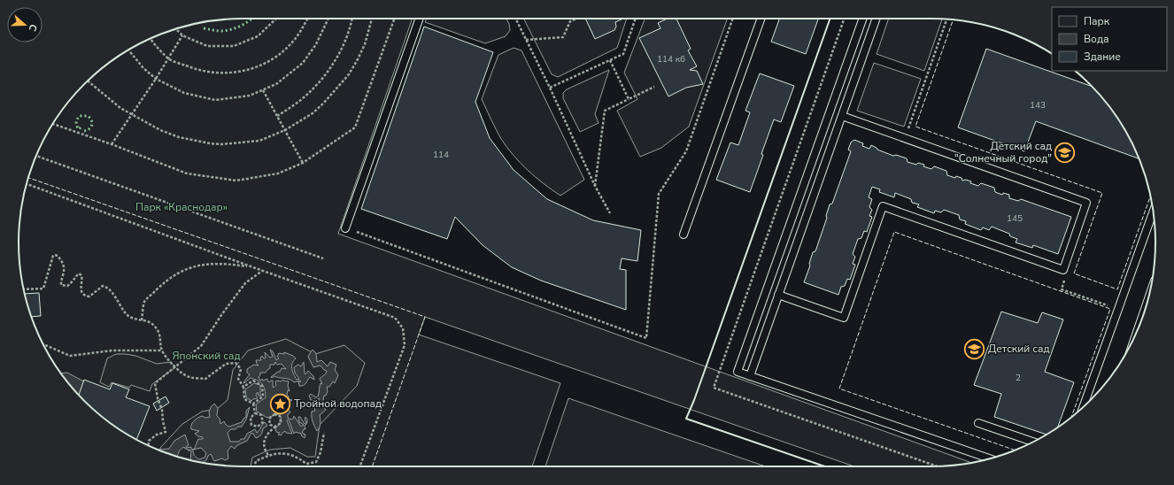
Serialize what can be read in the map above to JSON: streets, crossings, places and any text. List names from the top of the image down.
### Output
{
  "parks": ["Парк «Краснодар»", "Японский сад"],
  "places": {
    "school or university": ["Детский сад \"Солнечный город\"", "Детский сад"],
    "place": ["Тройной водопад"]
  },
  "house_numbers": [
    "114 к6",
    "143",
    "114",
    "145",
    "2"
  ],
  "legend": ["Парк", "Вода", "Здание"],
  "north": "right"
}
